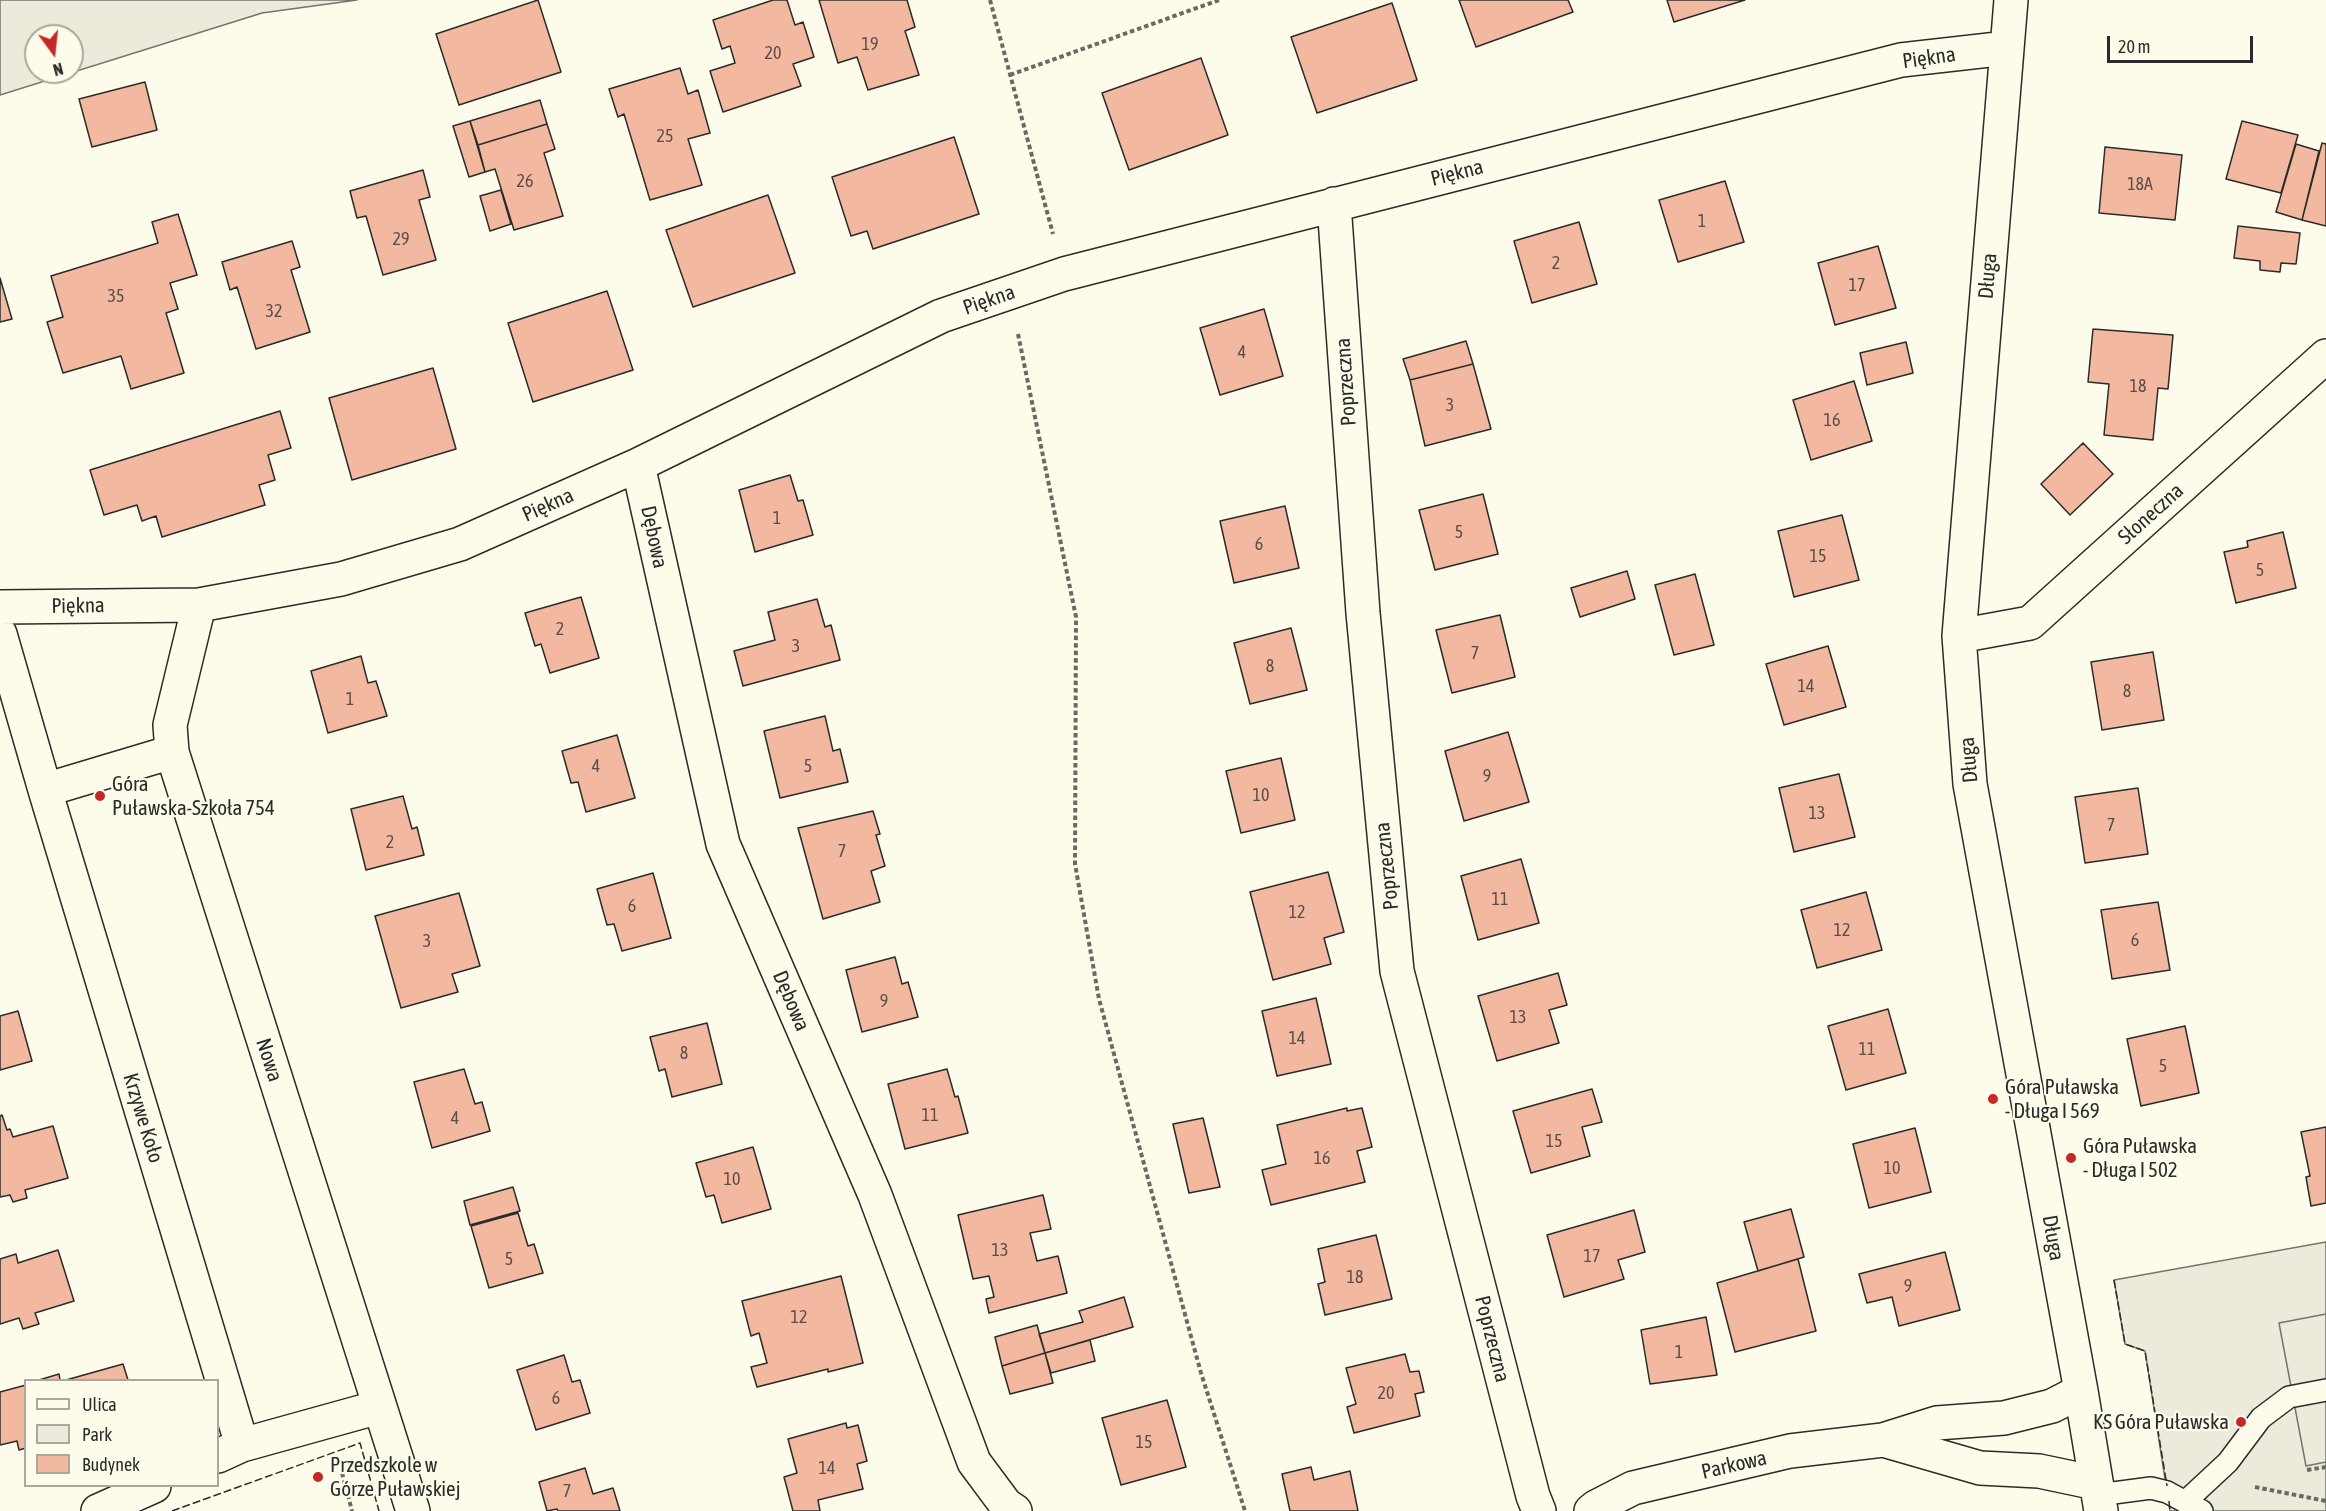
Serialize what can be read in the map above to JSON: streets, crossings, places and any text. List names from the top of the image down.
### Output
{
  "streets": {
    "street": [
      "Piękna",
      "Długa",
      "Poprzeczna",
      "Słoneczna",
      "Dębowa",
      "Nowa",
      "Krzywe Koło",
      "Parkowa"
    ]
  },
  "crossings": [
    ["Piękna", "Długa"],
    ["Piękna", "Poprzeczna"],
    ["Piękna", "Dębowa"],
    ["Piękna", "Nowa"],
    ["Długa", "Słoneczna"],
    ["Długa", "Parkowa"],
    ["Nowa", "Krzywe Koło"]
  ],
  "places": [
    "Góra Puławska-Szkoła 754",
    "Góra Puławska - Długa I 569",
    "Góra Puławska - Długa I 502",
    "KS Góra Puławska",
    "Przedszkole w Górze Puławskiej"
  ],
  "house_numbers": [
    "19",
    "20",
    "25",
    "26",
    "18A",
    "1",
    "29",
    "2",
    "17",
    "35",
    "32",
    "4",
    "18",
    "3",
    "16",
    "1",
    "5",
    "6",
    "15",
    "5",
    "2",
    "3",
    "7",
    "8",
    "14",
    "8",
    "1",
    "4",
    "5",
    "9",
    "10",
    "13",
    "7",
    "2",
    "7",
    "11",
    "6",
    "12",
    "12",
    "6",
    "3",
    "9",
    "13",
    "14",
    "11",
    "8",
    "5",
    "11",
    "4",
    "15",
    "16",
    "10",
    "10",
    "13",
    "17",
    "5",
    "18",
    "9",
    "12",
    "1",
    "20",
    "6",
    "15",
    "14",
    "7"
  ],
  "legend": ["Ulica", "Park", "Budynek"],
  "scale_bar": "20 m",
  "north": "bottom"
}
